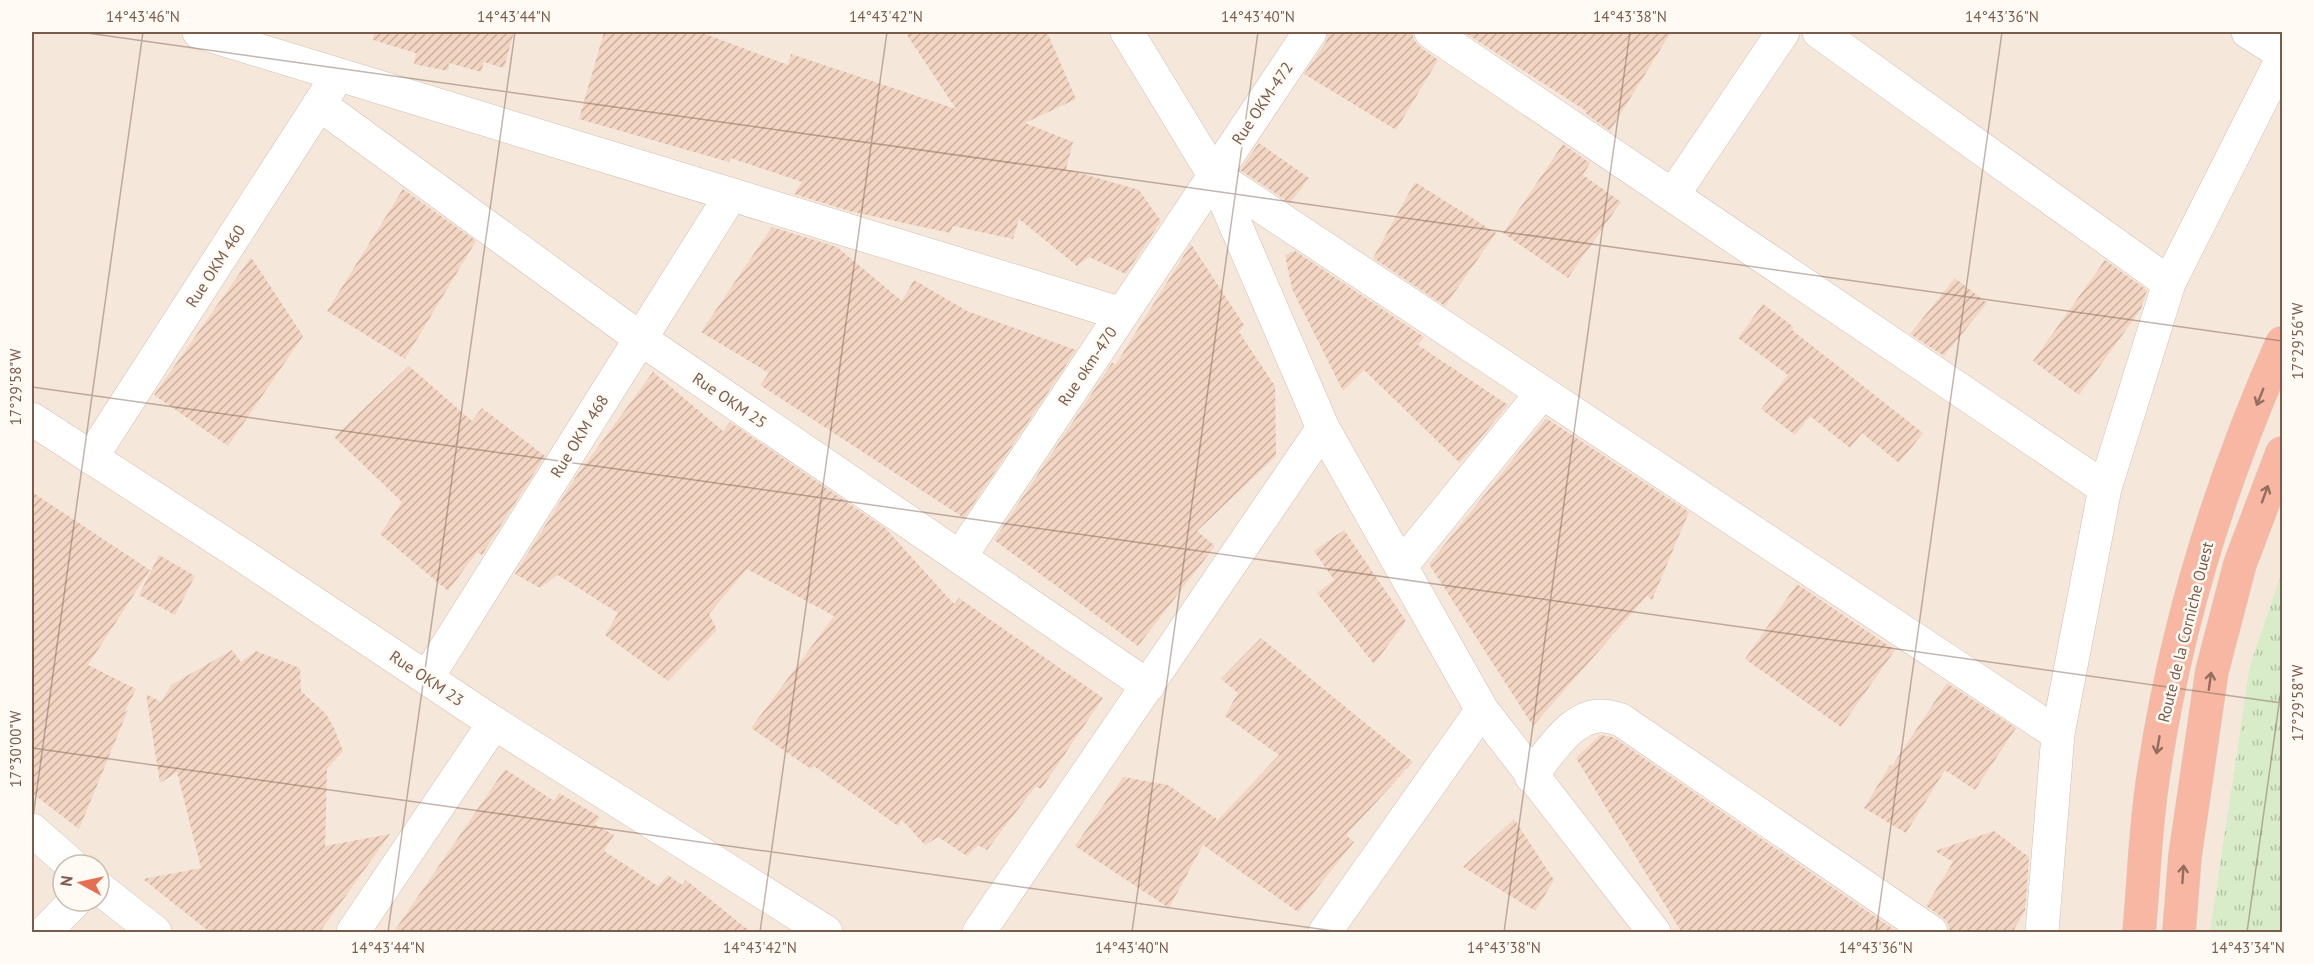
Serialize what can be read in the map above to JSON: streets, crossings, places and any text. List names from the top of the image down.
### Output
{
  "streets": {
    "highway": ["Route de la Corniche Ouest"],
    "street": [
      "Rue OKM-472",
      "Rue OKM 460",
      "Rue okm-470",
      "Rue OKM 25",
      "Rue OKM 468",
      "Rue OKM 23"
    ]
  },
  "crossings": [
    ["Rue OKM-472", "Rue okm-470"],
    ["Rue OKM 460", "Rue OKM 25"],
    ["Rue OKM 460", "Rue OKM 23"],
    ["Rue okm-470", "Rue OKM 25"],
    ["Rue OKM 25", "Rue OKM 468"],
    ["Rue OKM 468", "Rue OKM 23"]
  ],
  "north": "left",
  "coordinates": [
    "14°43'46\"N",
    "14°43'44\"N",
    "14°43'42\"N",
    "14°43'40\"N",
    "14°43'38\"N",
    "14°43'36\"N",
    "17°29'56\"W",
    "17°29'58\"W",
    "17°30'00\"W",
    "14°43'34\"N"
  ]
}
